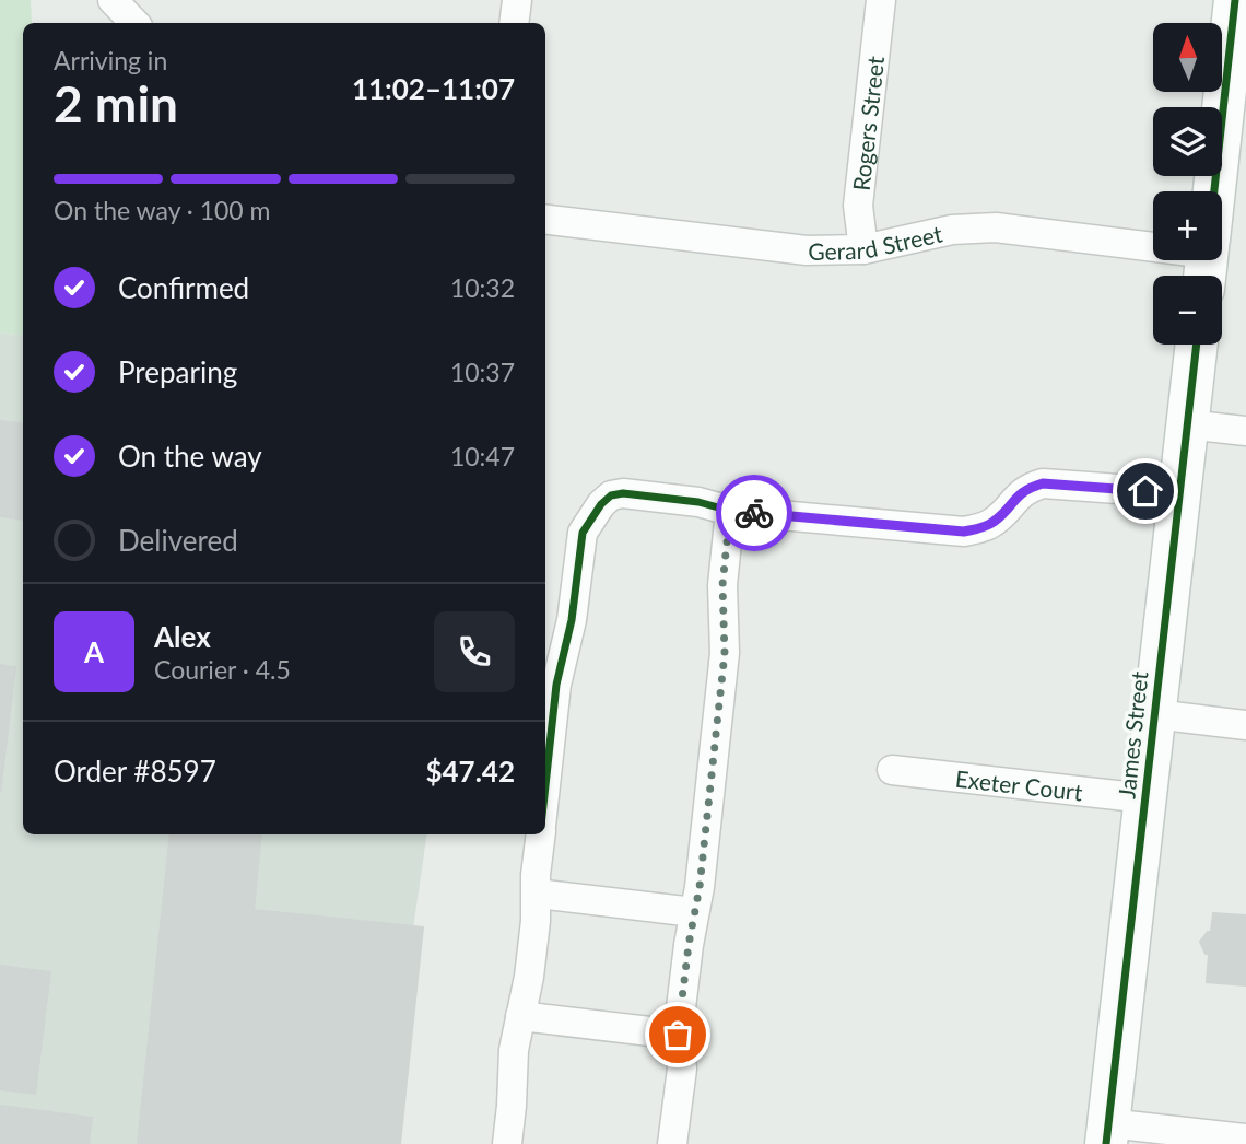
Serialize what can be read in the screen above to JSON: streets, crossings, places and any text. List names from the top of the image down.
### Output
{
  "streets": {
    "street": [
      "Rogers Street",
      "Gerard Street",
      "James Street",
      "Exeter Court"
    ]
  },
  "crossings": [
    ["Rogers Street", "Gerard Street"],
    ["James Street", "Exeter Court"]
  ],
  "north": "top",
  "page": {
    "map_buttons": ["+", "−"],
    "heading": ["2 min", "Arriving in", "11:02–11:07"],
    "panel": [
      "Alex",
      "Courier · 4.5",
      "Order #8597",
      "$47.42"
    ],
    "bar": "On the way · 100 m",
    "list": [
      ["Confirmed", "10:32"],
      ["Preparing", "10:37"],
      ["On the way", "10:47"],
      "Delivered"
    ],
    "round": "A"
  }
}
